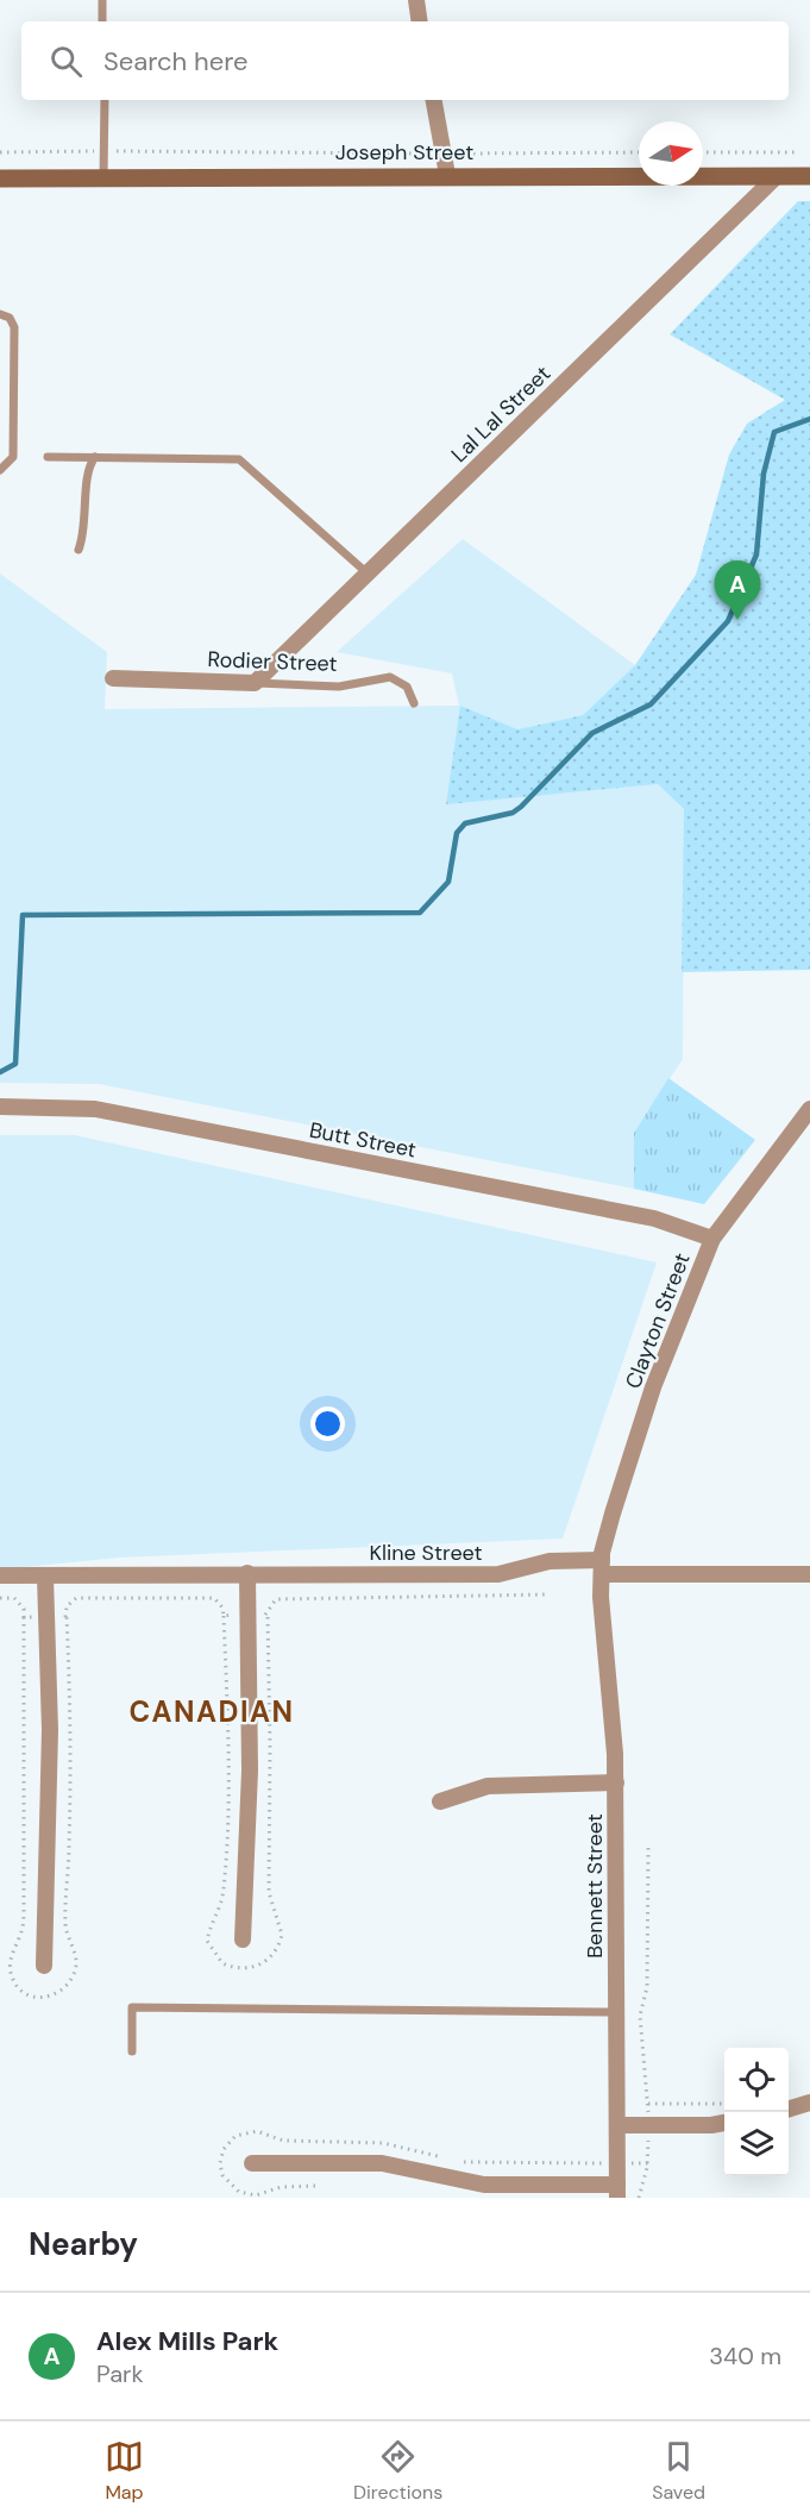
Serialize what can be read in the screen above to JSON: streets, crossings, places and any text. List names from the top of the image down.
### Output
{
  "streets": {
    "street": [
      "Joseph Street",
      "Lal Lal Street",
      "Rodier Street",
      "Butt Street",
      "Clayton Street",
      "Kline Street",
      "Bennett Street"
    ]
  },
  "crossings": [
    ["Joseph Street", "Lal Lal Street"],
    ["Lal Lal Street", "Rodier Street"],
    ["Butt Street", "Clayton Street"],
    ["Clayton Street", "Kline Street"],
    ["Clayton Street", "Bennett Street"],
    ["Kline Street", "Bennett Street"]
  ],
  "districts": ["CANADIAN"],
  "north": "right",
  "page": {
    "search": "Search here",
    "pins": "A",
    "heading": "Nearby",
    "list": [
      {
        "mark": "A",
        "name": "Alex Mills Park",
        "note": "Park",
        "value": "340 m"
      }
    ],
    "nav": ["Map", "Directions", "Saved"]
  }
}
